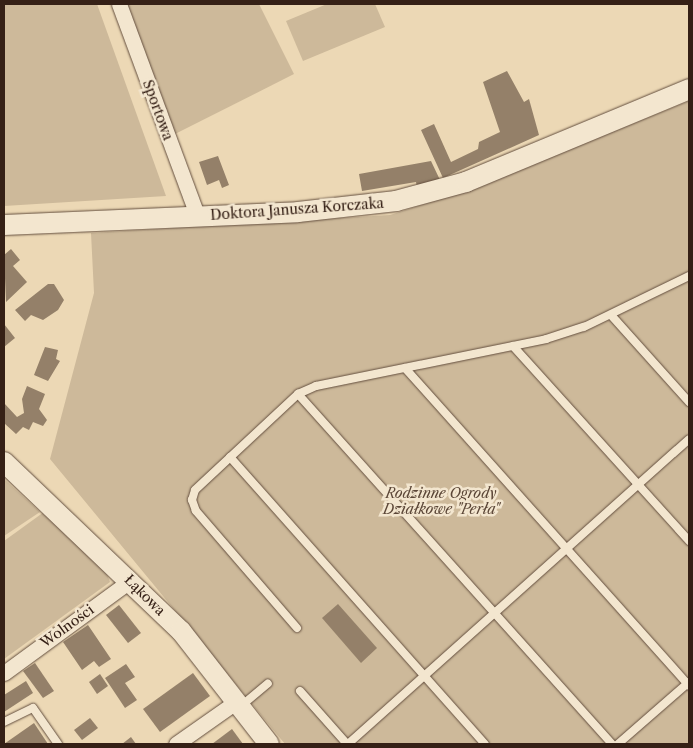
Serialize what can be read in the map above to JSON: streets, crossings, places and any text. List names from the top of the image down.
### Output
{
  "streets": {
    "street": [
      "Sportowa",
      "Doktora Janusza Korczaka",
      "Łąkowa",
      "Wolności"
    ]
  },
  "crossings": [
    ["Sportowa", "Doktora Janusza Korczaka"],
    ["Łąkowa", "Wolności"]
  ],
  "parks": ["Rodzinne Ogrody Działkowe \"Perła\""]
}
